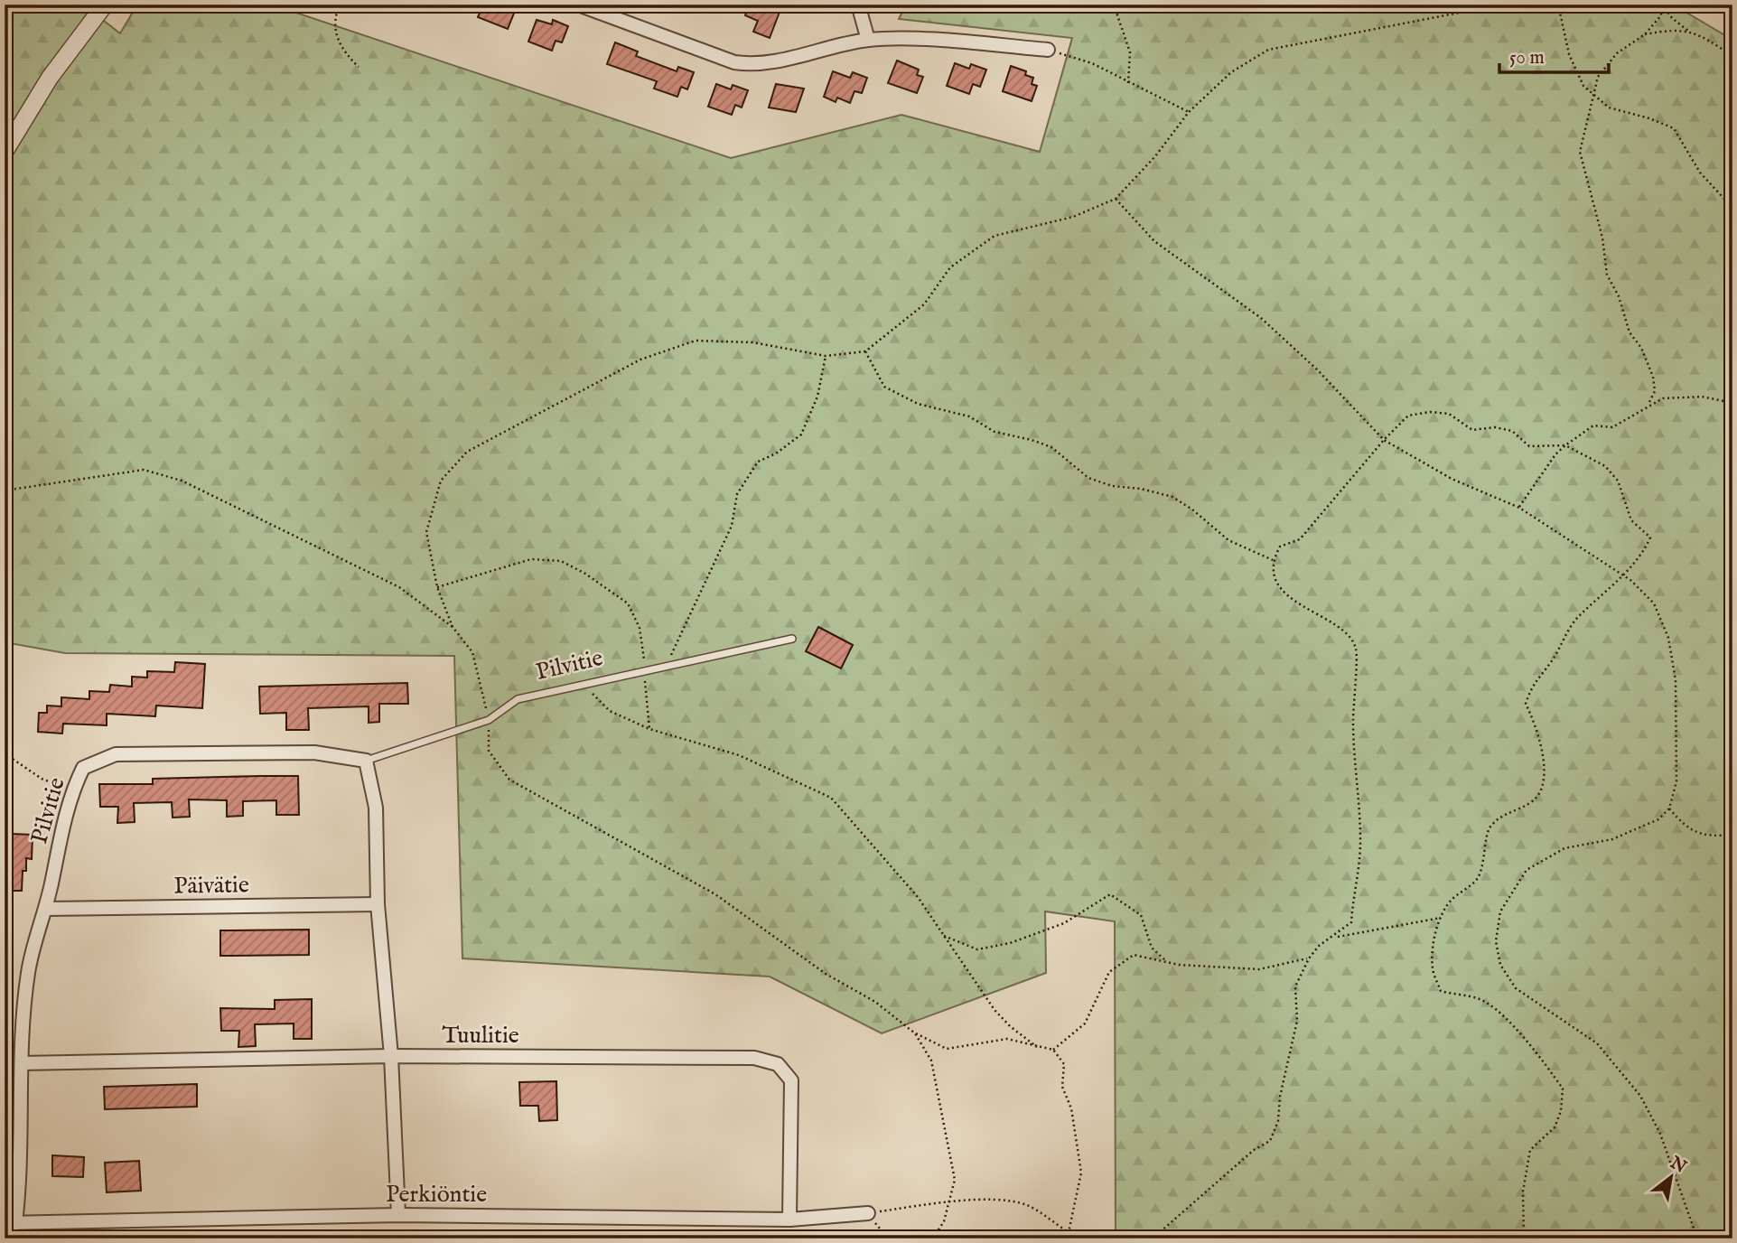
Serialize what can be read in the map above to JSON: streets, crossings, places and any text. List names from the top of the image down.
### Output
{
  "streets": {
    "street": [
      "Pilvitie",
      "Päivätie",
      "Tuulitie",
      "Perkiöntie"
    ]
  },
  "crossings": [
    ["Pilvitie", "Päivätie"],
    ["Pilvitie", "Tuulitie"],
    ["Pilvitie", "Perkiöntie"],
    ["Tuulitie", "Perkiöntie"]
  ],
  "scale_bar": "50 m",
  "north": "top right"
}
